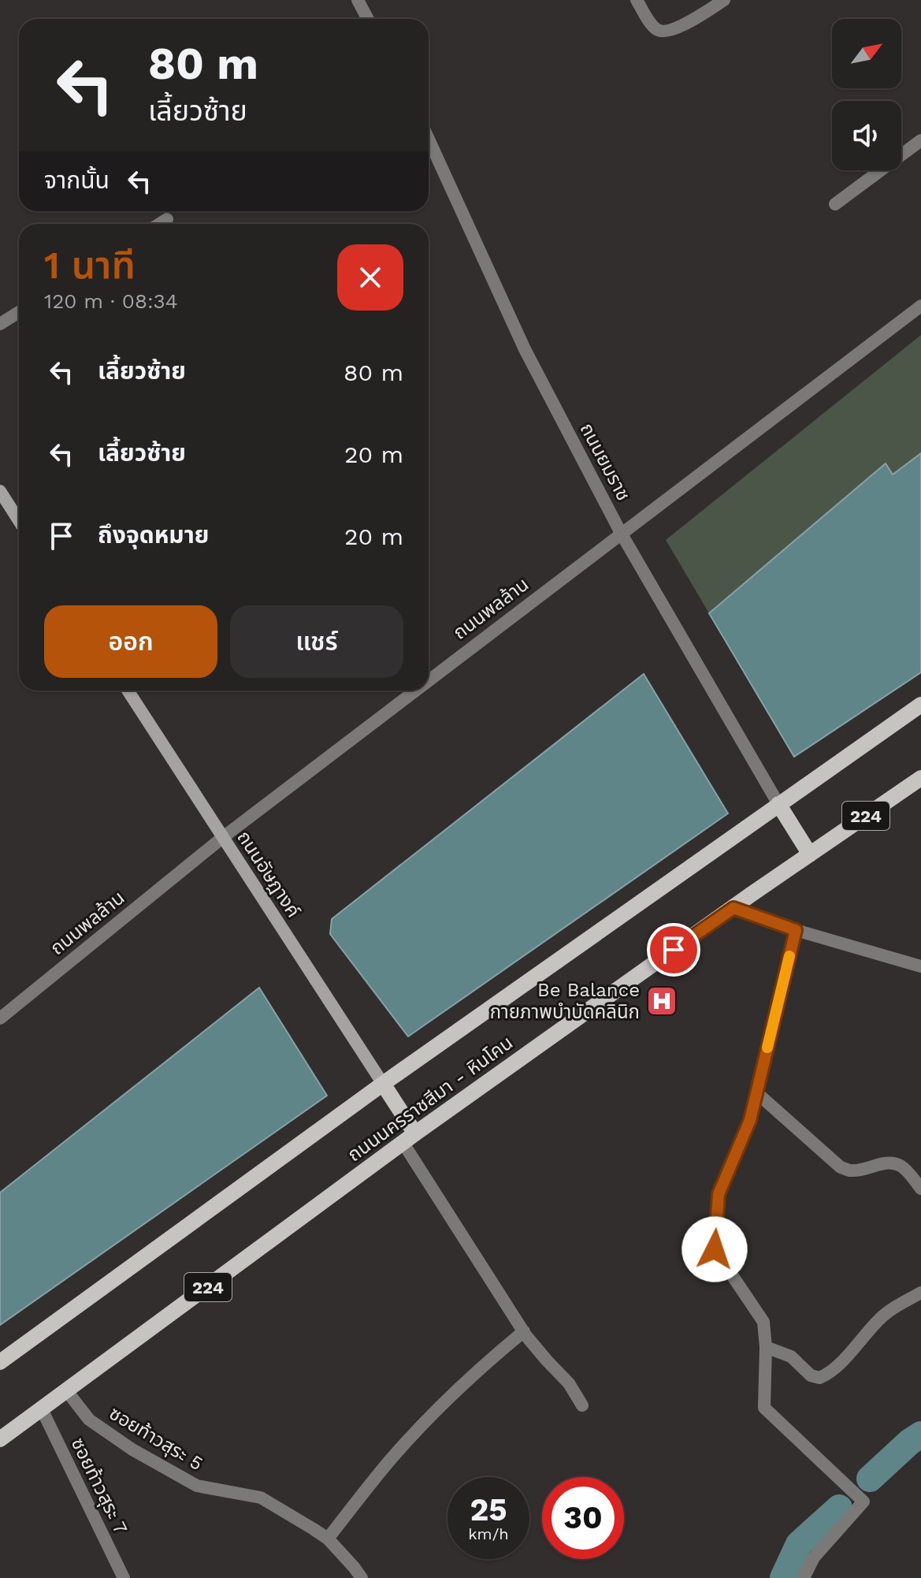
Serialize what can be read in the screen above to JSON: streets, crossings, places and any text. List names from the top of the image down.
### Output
{
  "streets": {
    "main road": ["224", "ถนนอัษฎางค์", "ถนนนครราชสีมา - หินโคน"],
    "street": [
      "ถนนยมราช",
      "ถนนพลล้าน",
      "ซอยท้าวสุระ 5",
      "ซอยท้าวสุระ 7"
    ]
  },
  "crossings": [
    ["ถนนยมราช", "ถนนพลล้าน"],
    ["ถนนพลล้าน", "ถนนอัษฎางค์"],
    ["ถนนนครราชสีมา - หินโคน", "ซอยท้าวสุระ 5"],
    ["ถนนนครราชสีมา - หินโคน", "ซอยท้าวสุระ 7"]
  ],
  "places": {
    "hospital": ["Be Balance กายภาพบำบัดคลินิก"]
  },
  "north": "top right",
  "page": {
    "turn": ["80 m", "เลี้ยวซ้าย"],
    "then": "จากนั้น",
    "heading": ["1 นาที", "120 m · 08:34"],
    "list": [
      {
        "name": "เลี้ยวซ้าย",
        "value": "80 m"
      },
      {
        "name": "เลี้ยวซ้าย",
        "value": "20 m"
      },
      {
        "name": "ถึงจุดหมาย",
        "value": "20 m"
      }
    ],
    "buttons": ["ออก", "แชร์"],
    "speed": "25 km/h",
    "limit": "30"
  }
}
